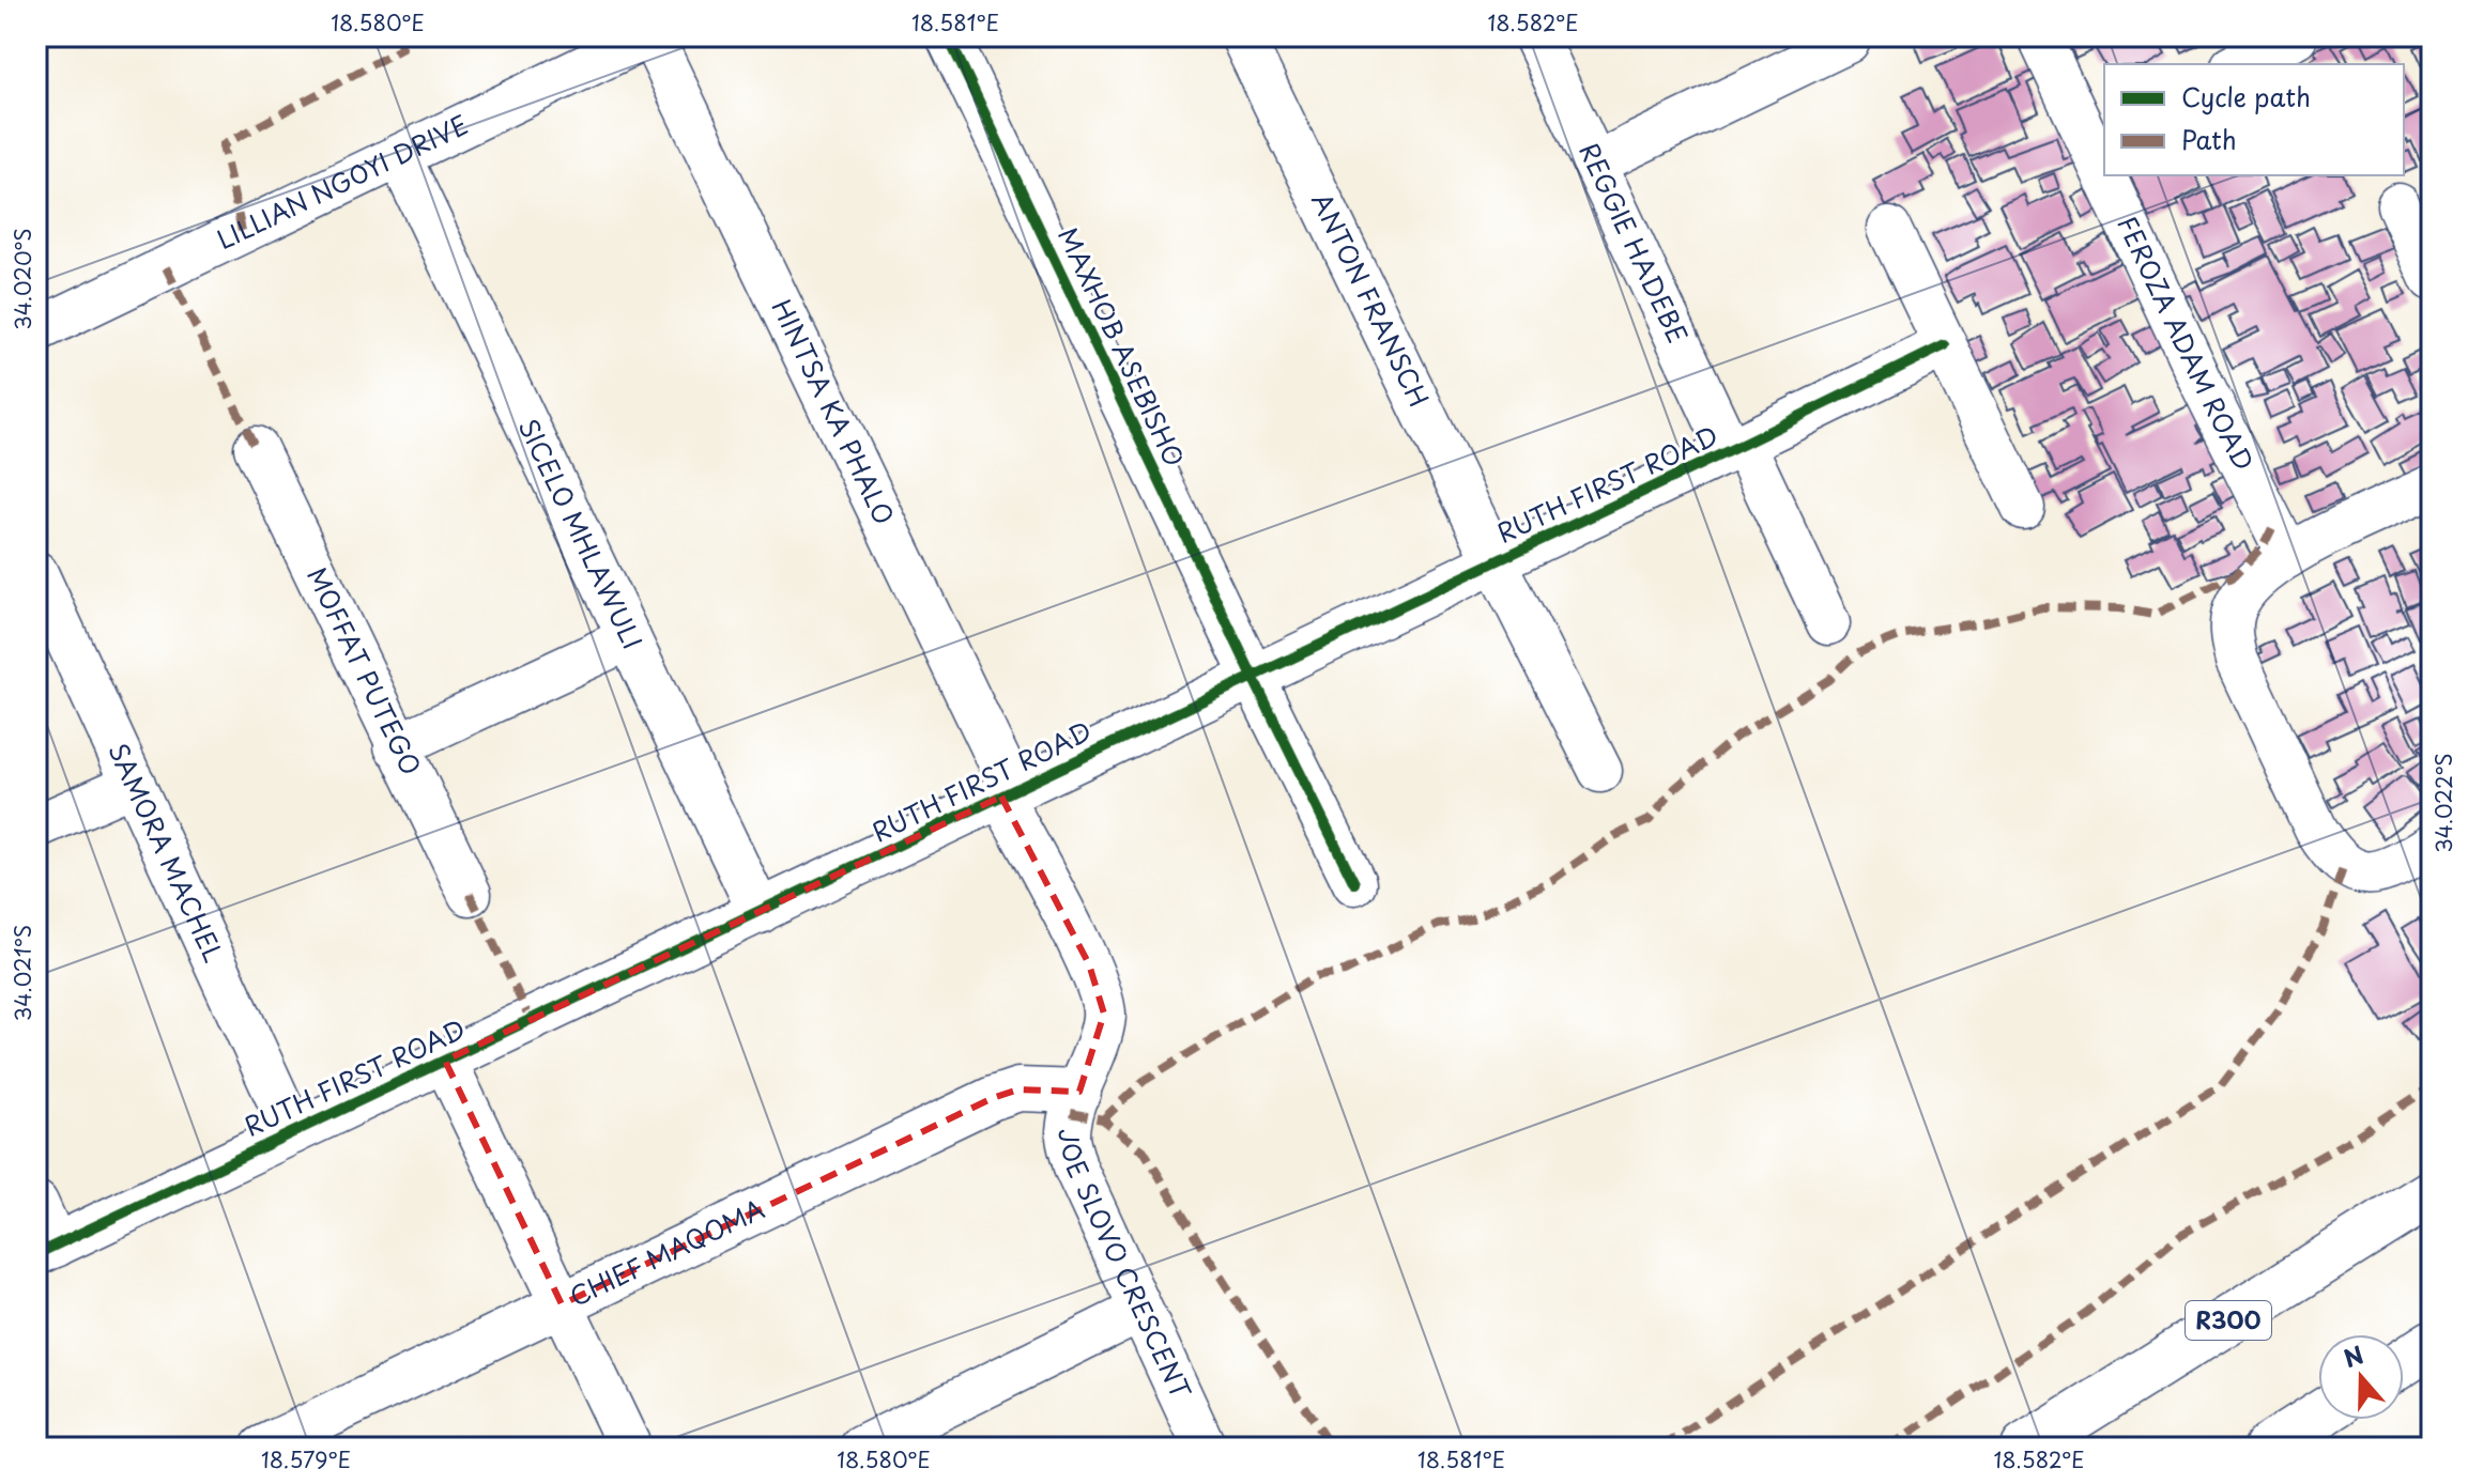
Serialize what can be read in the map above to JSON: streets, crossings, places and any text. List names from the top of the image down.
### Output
{
  "streets": {
    "highway": ["R300"],
    "street": [
      "LILLIAN NGOYI DRIVE",
      "REGGIE HADEBE",
      "ANTON FRANSCH",
      "FEROZA ADAM ROAD",
      "MAXHOB ASEBISHO",
      "HINTSA KA PHALO",
      "RUTH FIRST ROAD",
      "SICELO MHLAWULI",
      "MOFFAT PUTEGO",
      "SAMORA MACHEL",
      "CHIEF MAQOMA",
      "JOE SLOVO CRESCENT"
    ]
  },
  "crossings": [
    ["LILLIAN NGOYI DRIVE", "HINTSA KA PHALO"],
    ["LILLIAN NGOYI DRIVE", "SICELO MHLAWULI"],
    ["REGGIE HADEBE", "RUTH FIRST ROAD"],
    ["ANTON FRANSCH", "RUTH FIRST ROAD"],
    ["MAXHOB ASEBISHO", "RUTH FIRST ROAD"],
    ["HINTSA KA PHALO", "RUTH FIRST ROAD"],
    ["HINTSA KA PHALO", "JOE SLOVO CRESCENT"],
    ["RUTH FIRST ROAD", "SICELO MHLAWULI"],
    ["RUTH FIRST ROAD", "SAMORA MACHEL"],
    ["RUTH FIRST ROAD", "JOE SLOVO CRESCENT"],
    ["CHIEF MAQOMA", "JOE SLOVO CRESCENT"]
  ],
  "legend": ["Cycle path", "Path"],
  "north": "top",
  "coordinates": [
    "18.580°E",
    "18.581°E",
    "18.582°E",
    "34.020°S",
    "34.022°S",
    "34.021°S",
    "18.579°E"
  ]
}
